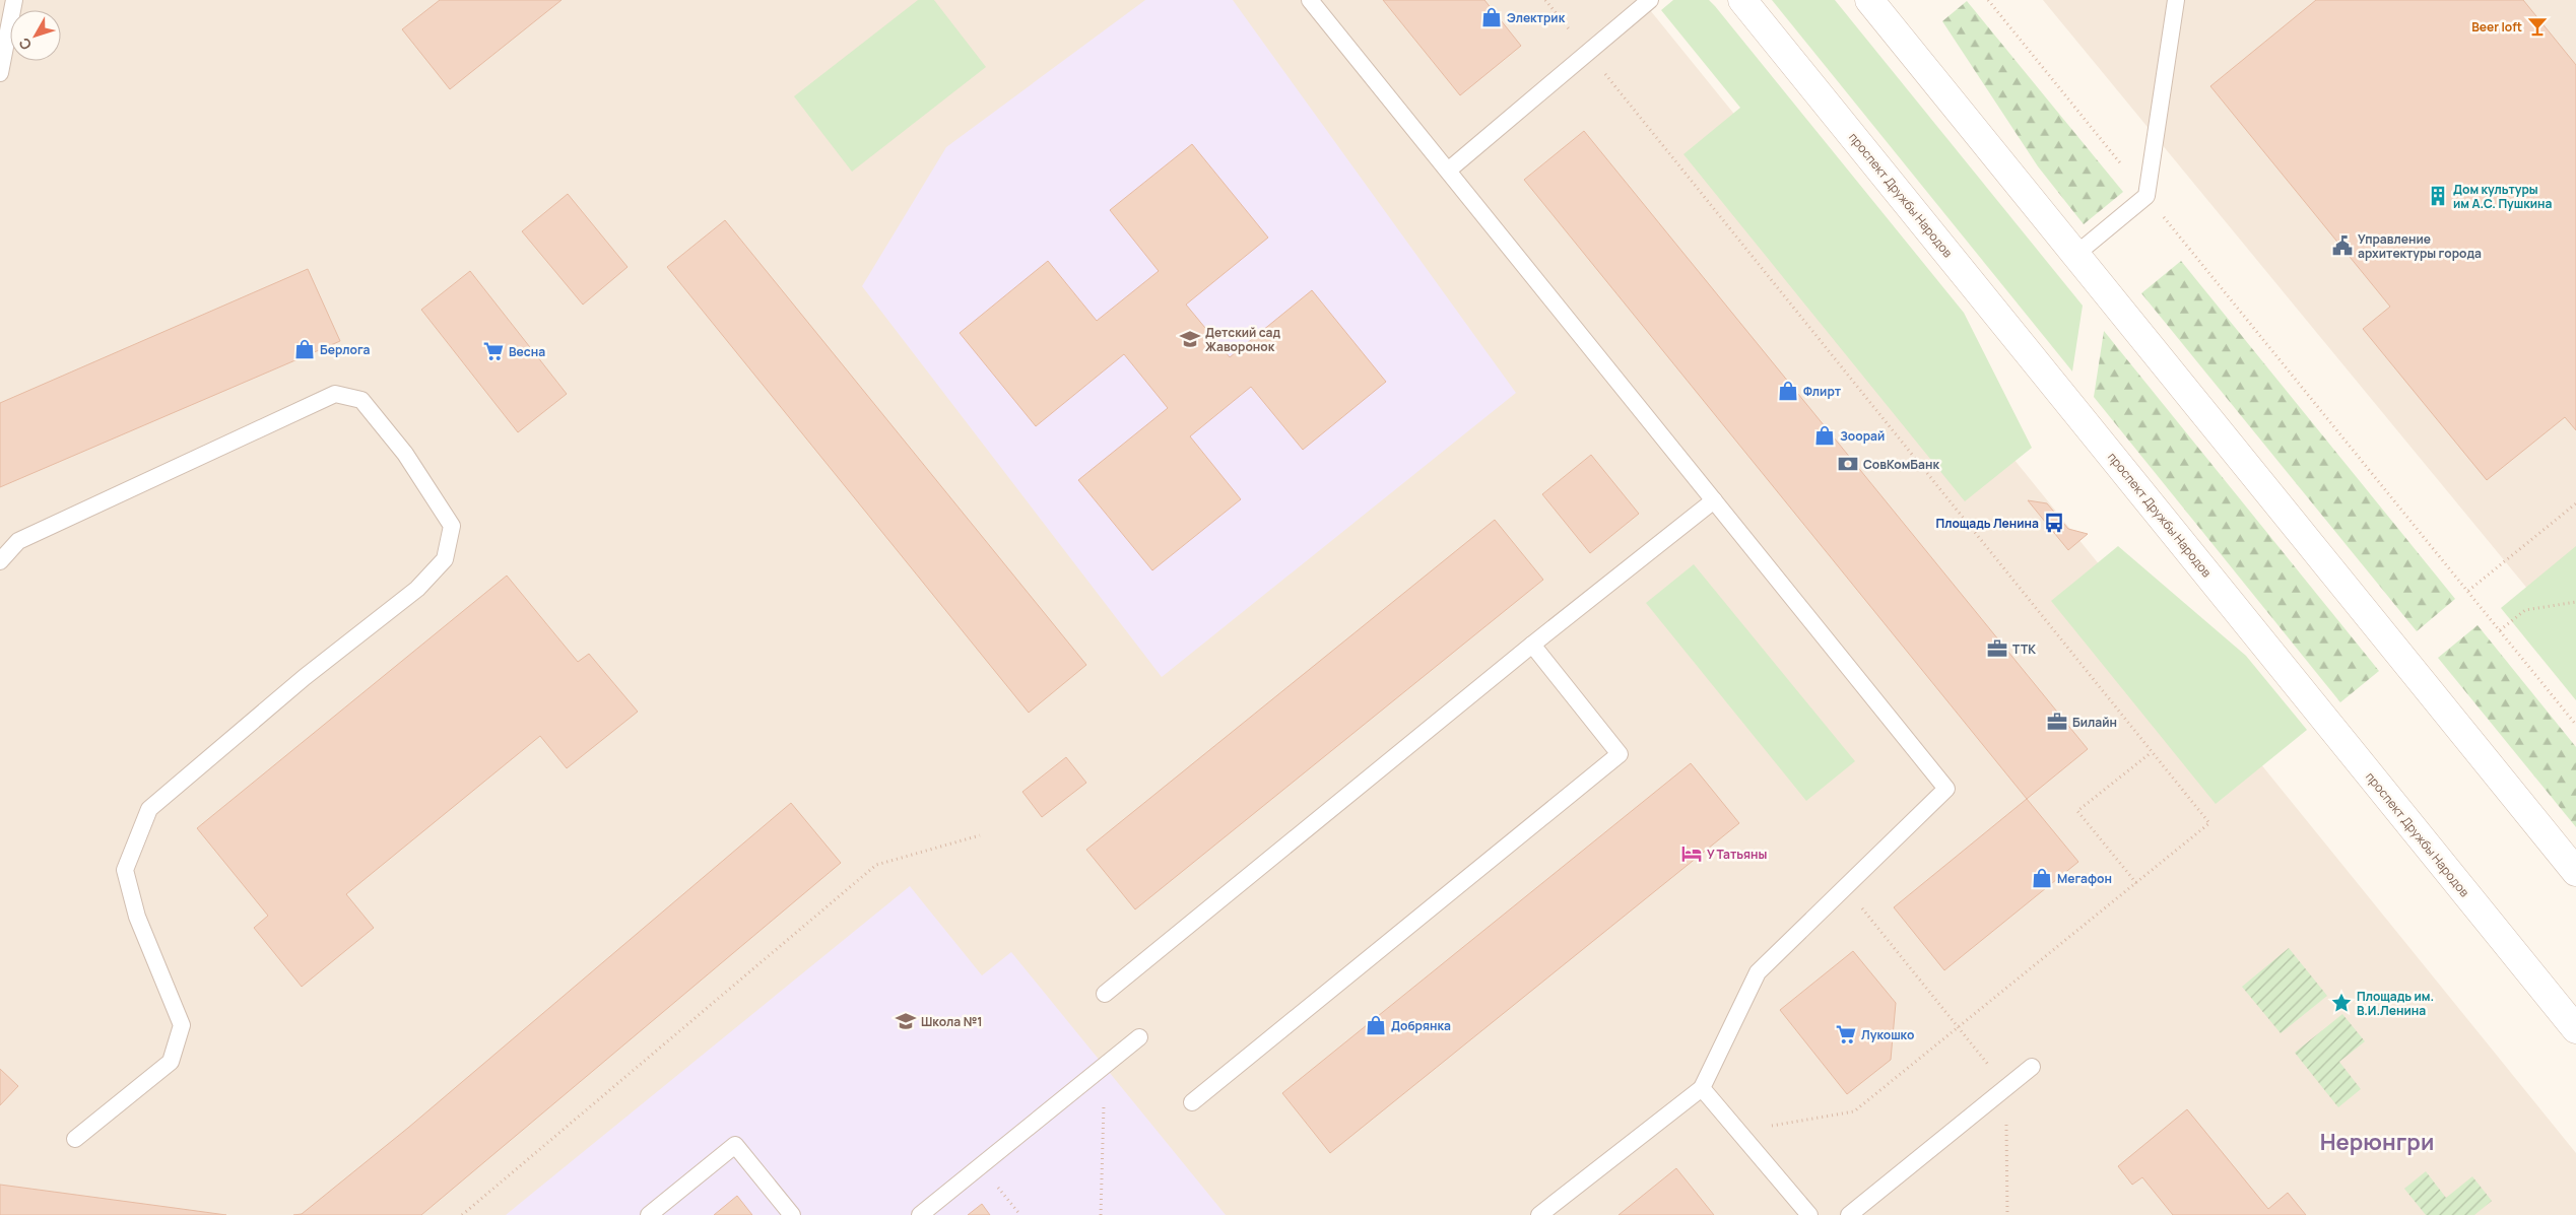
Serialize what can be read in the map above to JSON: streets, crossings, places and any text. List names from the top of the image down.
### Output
{
  "streets": {
    "street": ["проспект Дружбы Народов"]
  },
  "districts": ["Нерюнгри"],
  "places": {
    "shop": [
      "Электрик",
      "Берлога",
      "Флирт",
      "Зоорай",
      "Мегафон",
      "Добрянка"
    ],
    "bar": ["Beer loft"],
    "building": ["Дом культуры им А.С. Пушкина"],
    "public building": ["Управление архитектуры города"],
    "school or university": ["Детский сад Жаворонок", "Школа №1"],
    "supermarket": ["Весна", "Лукошко"],
    "bank": ["СовКомБанк"],
    "bus stop": ["Площадь Ленина"],
    "office": ["ТТК", "Билайн"],
    "hotel": ["У Татьяны"],
    "place": ["Площадь им. В.И.Ленина"]
  },
  "north": "bottom left"
}
